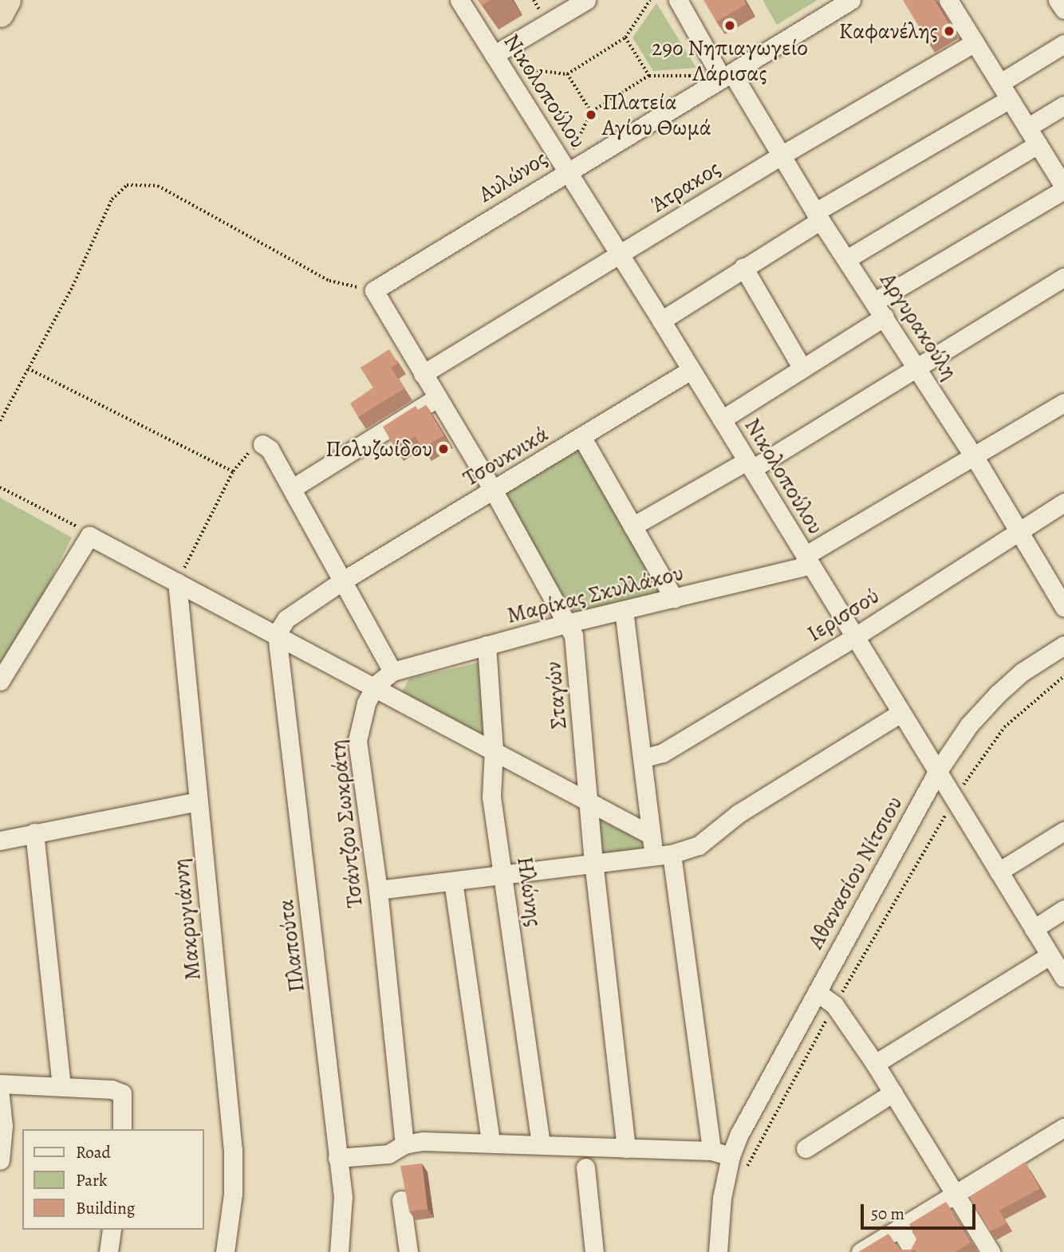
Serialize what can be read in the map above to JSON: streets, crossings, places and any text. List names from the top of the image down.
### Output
{
  "streets": {
    "street": [
      "Νικολοπούλου",
      "Αυλώνος",
      "Άτρακος",
      "Αργυρακούλη",
      "Τσουκνικά",
      "Μαρίκας Σκυλλάκου",
      "Ιερισσού",
      "Σταγών",
      "Τσάντζου Σωκράτη",
      "Αθανασίου Νίτσιου",
      "Ηλώνης",
      "Μακρυγιάννη",
      "Πλαπούτα"
    ]
  },
  "crossings": [
    ["Νικολοπούλου", "Αυλώνος"],
    ["Νικολοπούλου", "Άτρακος"],
    ["Νικολοπούλου", "Τσουκνικά"],
    ["Νικολοπούλου", "Μαρίκας Σκυλλάκου"],
    ["Νικολοπούλου", "Ιερισσού"],
    ["Νικολοπούλου", "Αθανασίου Νίτσιου"],
    ["Αυλώνος", "Αργυρακούλη"],
    ["Αυλώνος", "Σταγών"],
    ["Άτρακος", "Αργυρακούλη"],
    ["Άτρακος", "Σταγών"],
    ["Αργυρακούλη", "Μαρίκας Σκυλλάκου"],
    ["Αργυρακούλη", "Ιερισσού"],
    ["Τσουκνικά", "Σταγών"],
    ["Τσουκνικά", "Πλαπούτα"],
    ["Μαρίκας Σκυλλάκου", "Σταγών"],
    ["Μαρίκας Σκυλλάκου", "Τσάντζου Σωκράτη"],
    ["Μαρίκας Σκυλλάκου", "Ηλώνης"]
  ],
  "places": [
    "29ο Νηπιαγωγείο Λάρισας",
    "Καφανέλης",
    "Πλατεία Αγίου Θωμά",
    "Πολυζωίδου"
  ],
  "legend": ["Road", "Park", "Building"],
  "scale_bar": "50 m"
}
